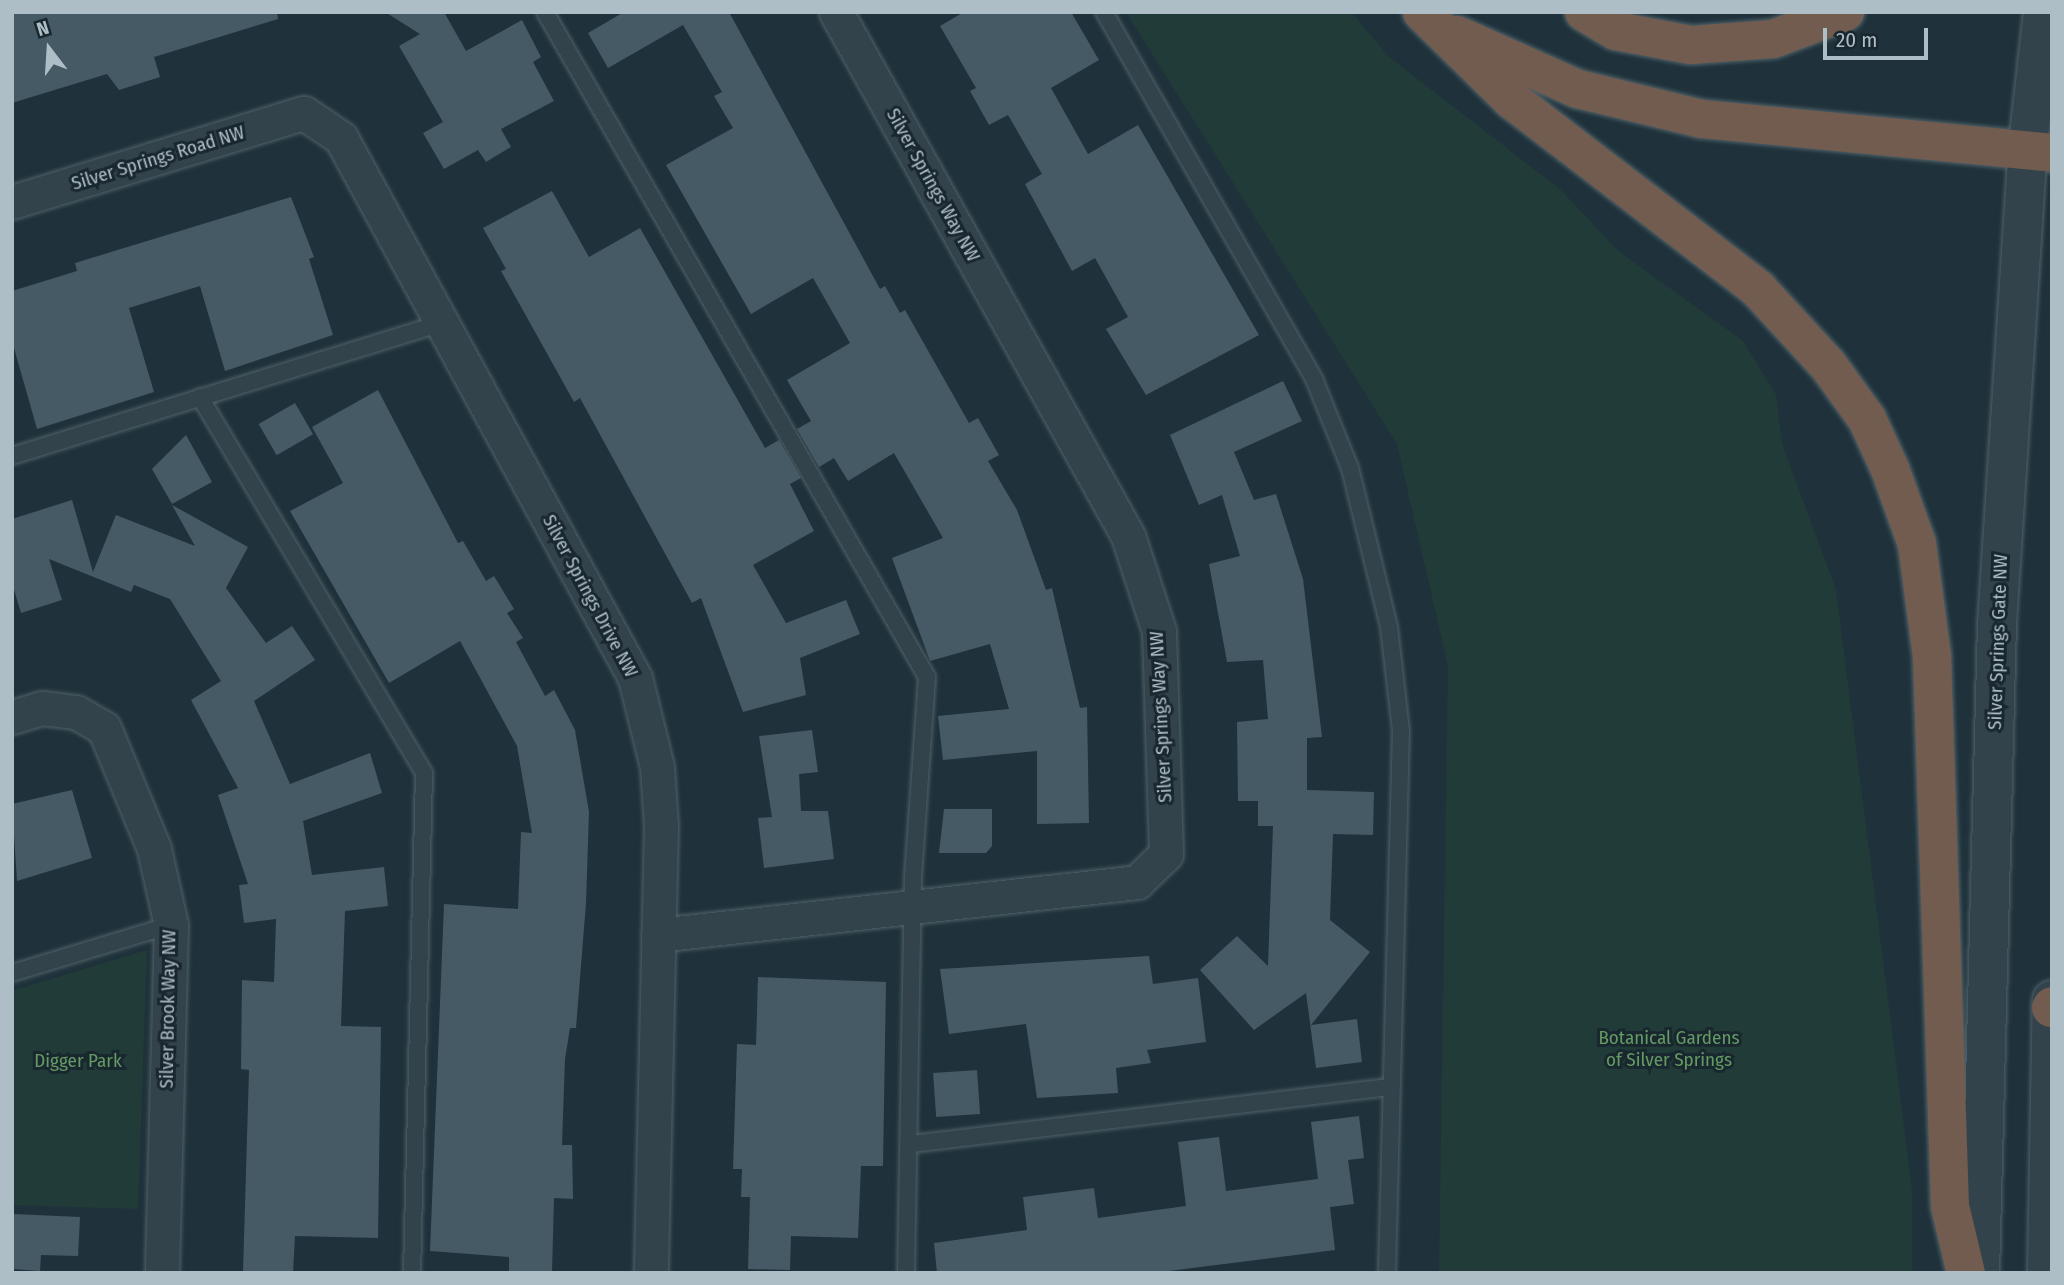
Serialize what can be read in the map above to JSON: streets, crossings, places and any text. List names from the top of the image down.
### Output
{
  "streets": {
    "street": [
      "Silver Springs Road NW",
      "Silver Springs Way NW",
      "Silver Springs Drive NW",
      "Silver Springs Gate NW",
      "Silver Brook Way NW"
    ]
  },
  "crossings": [
    ["Silver Springs Road NW", "Silver Springs Drive NW"],
    ["Silver Springs Way NW", "Silver Springs Drive NW"]
  ],
  "parks": ["Botanical Gardens of Silver Springs", "Digger Park"],
  "scale_bar": "20 m",
  "north": "top"
}
